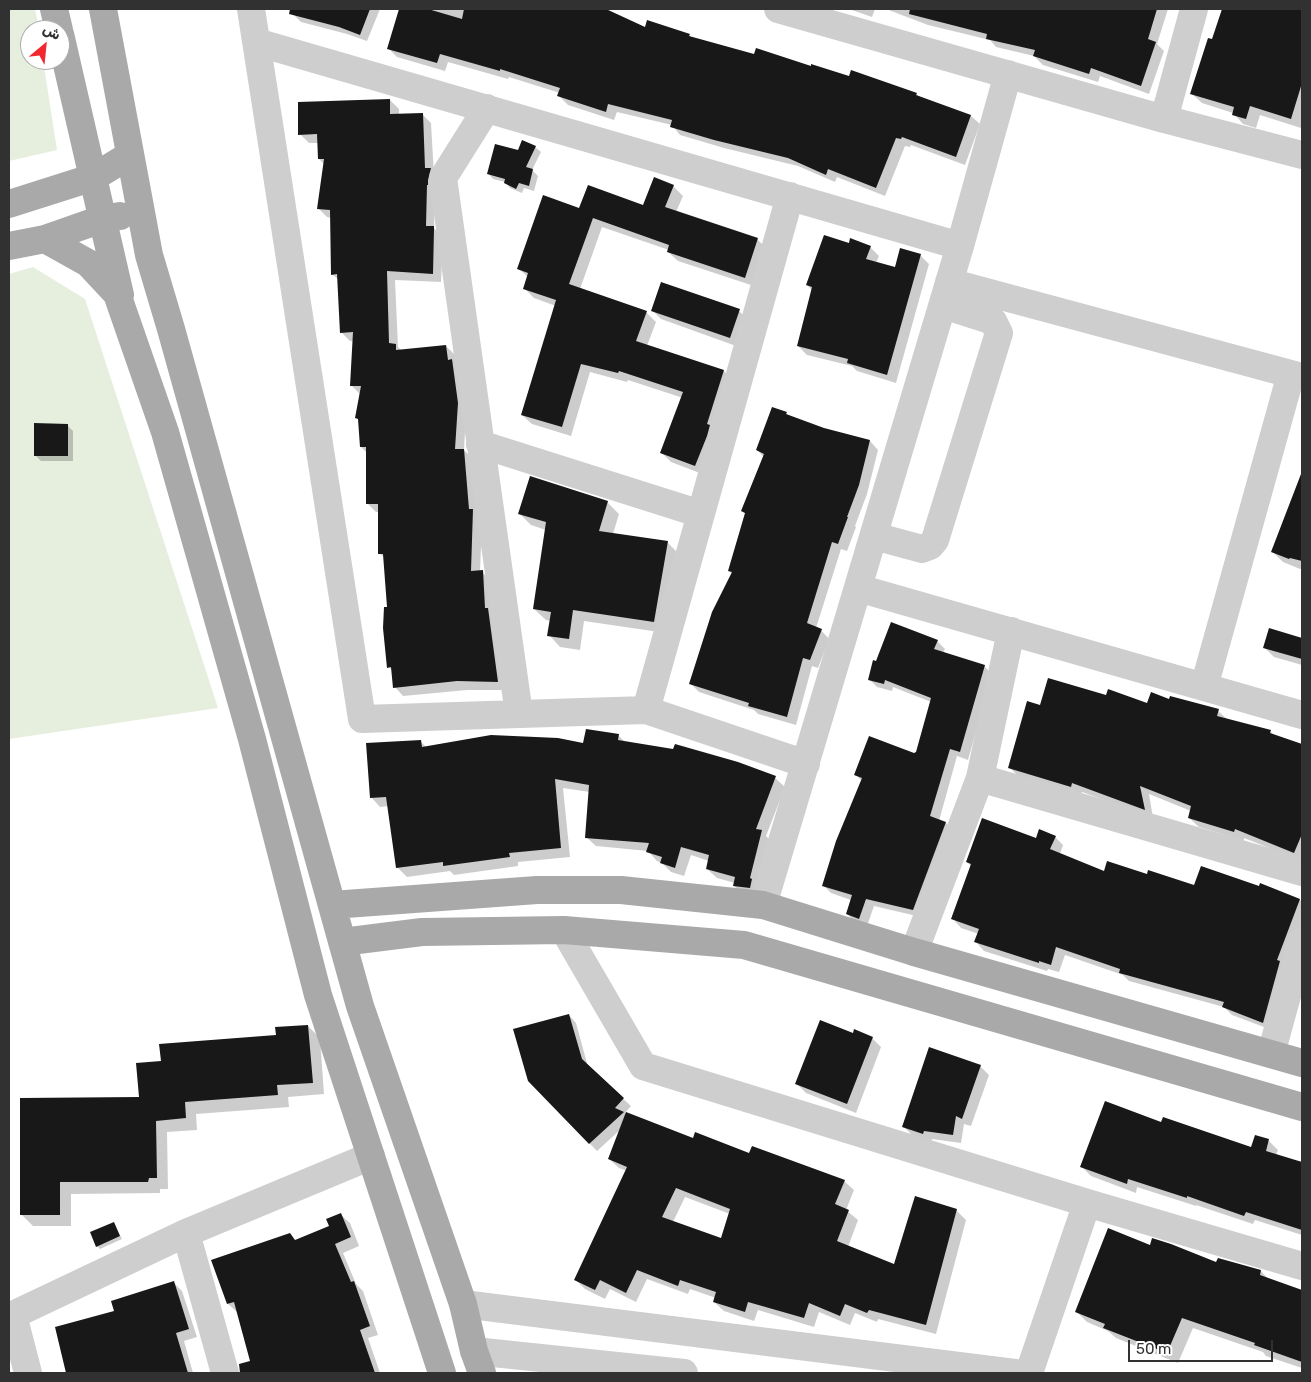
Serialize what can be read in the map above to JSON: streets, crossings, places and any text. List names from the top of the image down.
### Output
{
  "scale_bar": "50 m",
  "north": "top right"
}
